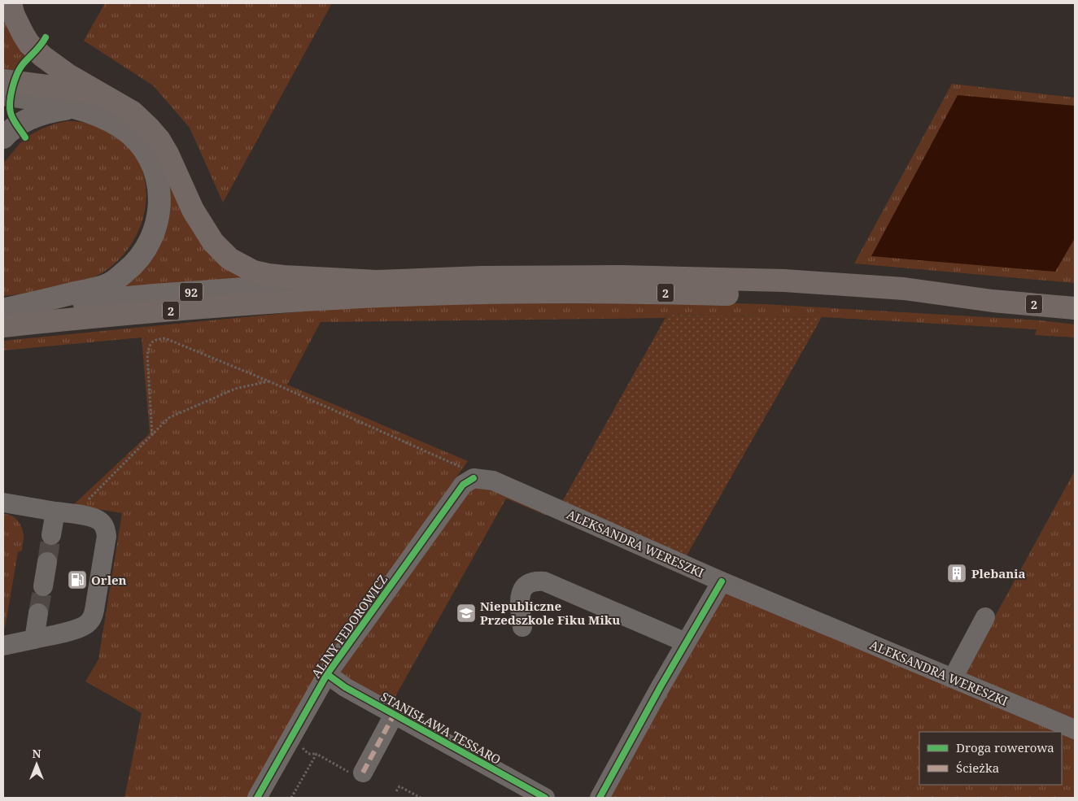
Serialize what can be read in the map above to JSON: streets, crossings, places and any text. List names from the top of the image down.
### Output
{
  "streets": {
    "highway": ["2"],
    "main road": ["92"],
    "street": ["ALEKSANDRA WERESZKI", "ALINY FEDOROWICZ", "STANISŁAWA TESSARO"]
  },
  "crossings": [
    ["92", "2"],
    ["ALEKSANDRA WERESZKI", "ALINY FEDOROWICZ"],
    ["ALINY FEDOROWICZ", "STANISŁAWA TESSARO"]
  ],
  "places": {
    "building": ["Plebania"],
    "fuel station": ["Orlen"],
    "school or university": ["Niepubliczne Przedszkole Fiku Miku"]
  },
  "legend": ["Droga rowerowa", "Ścieżka"],
  "north": "top"
}
